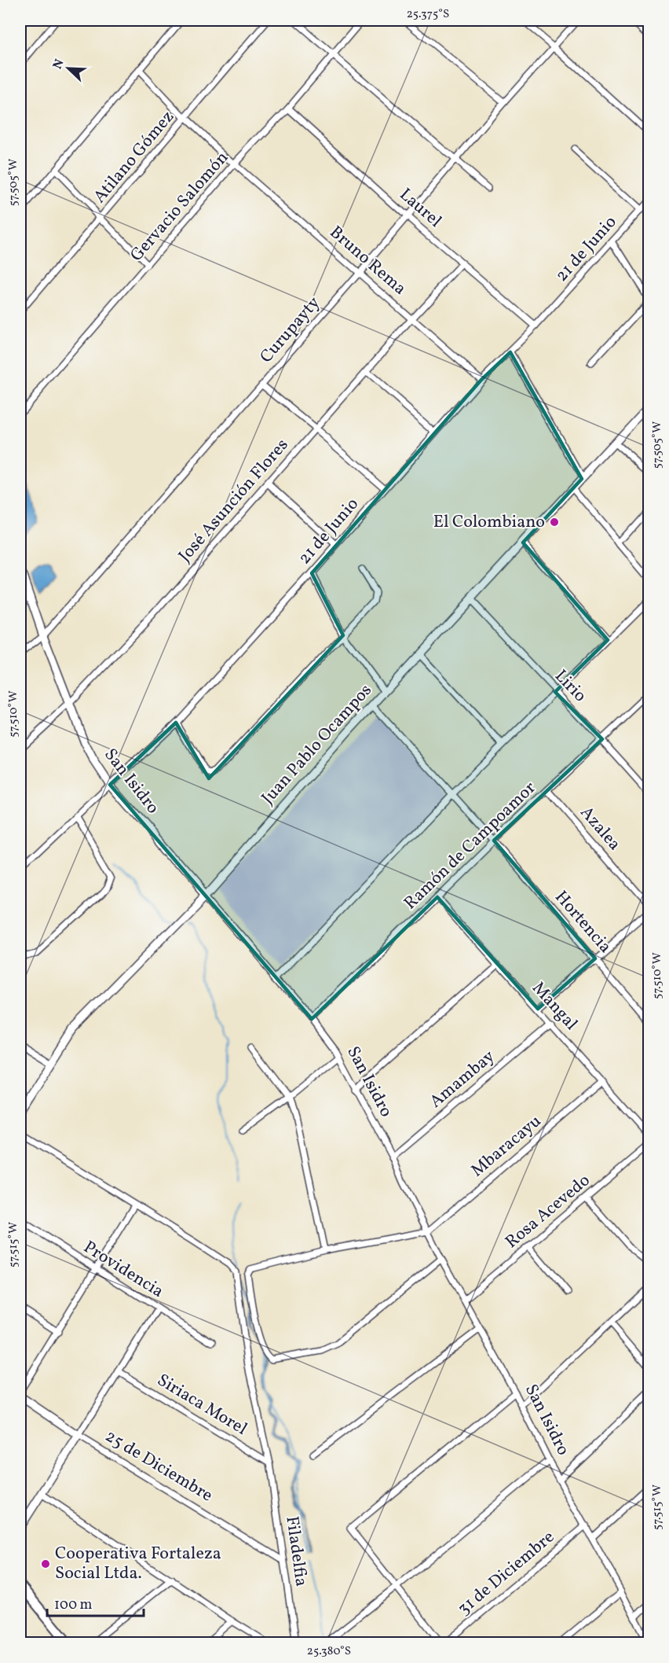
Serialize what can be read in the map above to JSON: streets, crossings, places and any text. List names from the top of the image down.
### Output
{
  "streets": {
    "street": [
      "Atilano Gómez",
      "Gervacio Salomón",
      "Laurel",
      "21 de Junio",
      "Bruno Rema",
      "Curupayty",
      "José Asunción Flores",
      "Lirio",
      "Juan Pablo Ocampos",
      "San Isidro",
      "Azalea",
      "Ramón de Campoamor",
      "Hortencia",
      "Mangal",
      "Amambay",
      "Mbaracayu",
      "Rosa Acevedo",
      "Providencia",
      "Siriaca Morel",
      "25 de Diciembre",
      "Filadelfia",
      "31 de Diciembre"
    ]
  },
  "crossings": [
    ["Atilano Gómez", "Bruno Rema"],
    ["Gervacio Salomón", "Laurel"],
    ["Gervacio Salomón", "Bruno Rema"],
    ["Laurel", "21 de Junio"],
    ["Laurel", "Curupayty"],
    ["Laurel", "José Asunción Flores"],
    ["21 de Junio", "Bruno Rema"],
    ["21 de Junio", "San Isidro"],
    ["Bruno Rema", "Curupayty"],
    ["Bruno Rema", "José Asunción Flores"],
    ["Curupayty", "San Isidro"],
    ["José Asunción Flores", "San Isidro"],
    ["Lirio", "Juan Pablo Ocampos"],
    ["Lirio", "Ramón de Campoamor"],
    ["Juan Pablo Ocampos", "San Isidro"],
    ["Juan Pablo Ocampos", "Hortencia"],
    ["San Isidro", "Ramón de Campoamor"],
    ["San Isidro", "Amambay"],
    ["San Isidro", "Mbaracayu"],
    ["San Isidro", "Rosa Acevedo"],
    ["San Isidro", "31 de Diciembre"],
    ["Azalea", "Ramón de Campoamor"],
    ["Ramón de Campoamor", "Hortencia"],
    ["Ramón de Campoamor", "Mangal"],
    ["Mangal", "Amambay"],
    ["Mangal", "Mbaracayu"],
    ["Siriaca Morel", "Filadelfia"],
    ["25 de Diciembre", "Filadelfia"]
  ],
  "places": ["El Colombiano", "Cooperativa Fortaleza Social Ltda."],
  "scale_bar": "100 m",
  "north": "top left",
  "coordinates": [
    "25.375°S",
    "57.505°W",
    "57.510°W",
    "57.515°W",
    "25.380°S"
  ]
}
